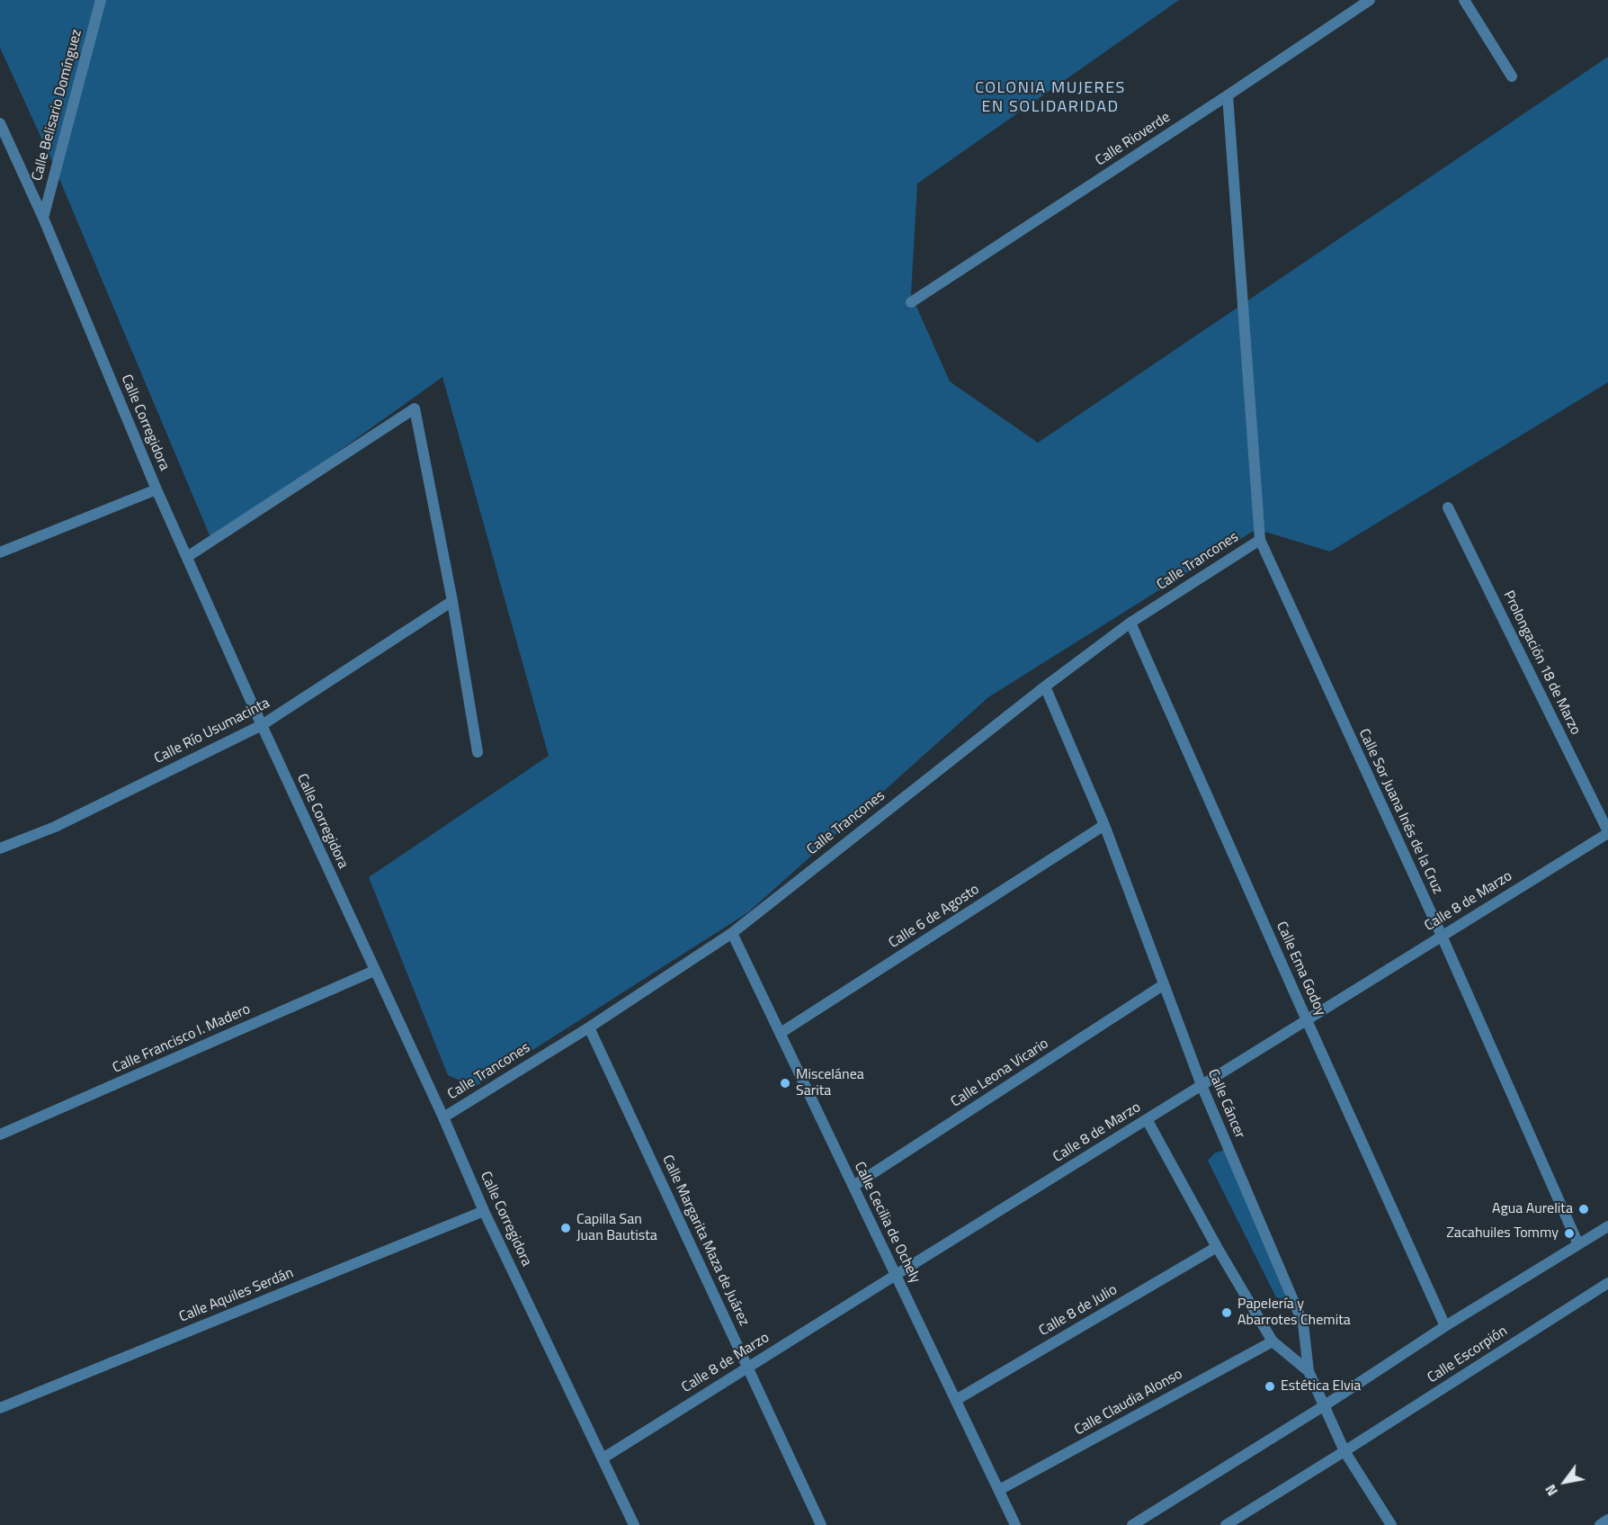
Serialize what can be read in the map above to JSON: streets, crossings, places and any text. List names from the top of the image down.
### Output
{
  "streets": {
    "street": [
      "Calle Belisario Domínguez",
      "Calle Rioverde",
      "Calle Corregidora",
      "Calle Trancones",
      "Prolongación 18 de Marzo",
      "Calle Río Usumacinta",
      "Calle Sor Juana Inés de la Cruz",
      "Calle 8 de Marzo",
      "Calle 6 de Agosto",
      "Calle Ema Godoy",
      "Calle Francisco I. Madero",
      "Calle Leona Vicario",
      "Calle Cáncer",
      "Calle Cecilia de Ochely",
      "Calle Margarita Maza de Juárez",
      "Calle Aquiles Serdán",
      "Calle 8 de Julio",
      "Calle Escorpión",
      "Calle Claudia Alonso"
    ]
  },
  "crossings": [
    ["Calle Belisario Domínguez", "Calle Corregidora"],
    ["Calle Corregidora", "Calle Trancones"],
    ["Calle Corregidora", "Calle Río Usumacinta"],
    ["Calle Corregidora", "Calle 8 de Marzo"],
    ["Calle Corregidora", "Calle Francisco I. Madero"],
    ["Calle Corregidora", "Calle Aquiles Serdán"],
    ["Calle Trancones", "Calle Sor Juana Inés de la Cruz"],
    ["Calle Trancones", "Calle Ema Godoy"],
    ["Calle Trancones", "Calle Cáncer"],
    ["Calle Trancones", "Calle Cecilia de Ochely"],
    ["Calle Trancones", "Calle Margarita Maza de Juárez"],
    ["Prolongación 18 de Marzo", "Calle 8 de Marzo"],
    ["Calle Sor Juana Inés de la Cruz", "Calle 8 de Marzo"],
    ["Calle 8 de Marzo", "Calle Ema Godoy"],
    ["Calle 8 de Marzo", "Calle Cáncer"],
    ["Calle 8 de Marzo", "Calle Cecilia de Ochely"],
    ["Calle 8 de Marzo", "Calle Margarita Maza de Juárez"],
    ["Calle 6 de Agosto", "Calle Cáncer"],
    ["Calle 6 de Agosto", "Calle Cecilia de Ochely"],
    ["Calle Leona Vicario", "Calle Cáncer"],
    ["Calle Leona Vicario", "Calle Cecilia de Ochely"],
    ["Calle Cáncer", "Calle Escorpión"],
    ["Calle Cecilia de Ochely", "Calle 8 de Julio"],
    ["Calle Cecilia de Ochely", "Calle Claudia Alonso"]
  ],
  "districts": ["COLONIA MUJERES EN SOLIDARIDAD"],
  "places": [
    "Miscelánea Sarita",
    "Agua Aurelita",
    "Capilla San Juan Bautista",
    "Zacahuiles Tommy",
    "Papelería y Abarrotes Chemita",
    "Estética Elvia"
  ],
  "north": "bottom left"
}
